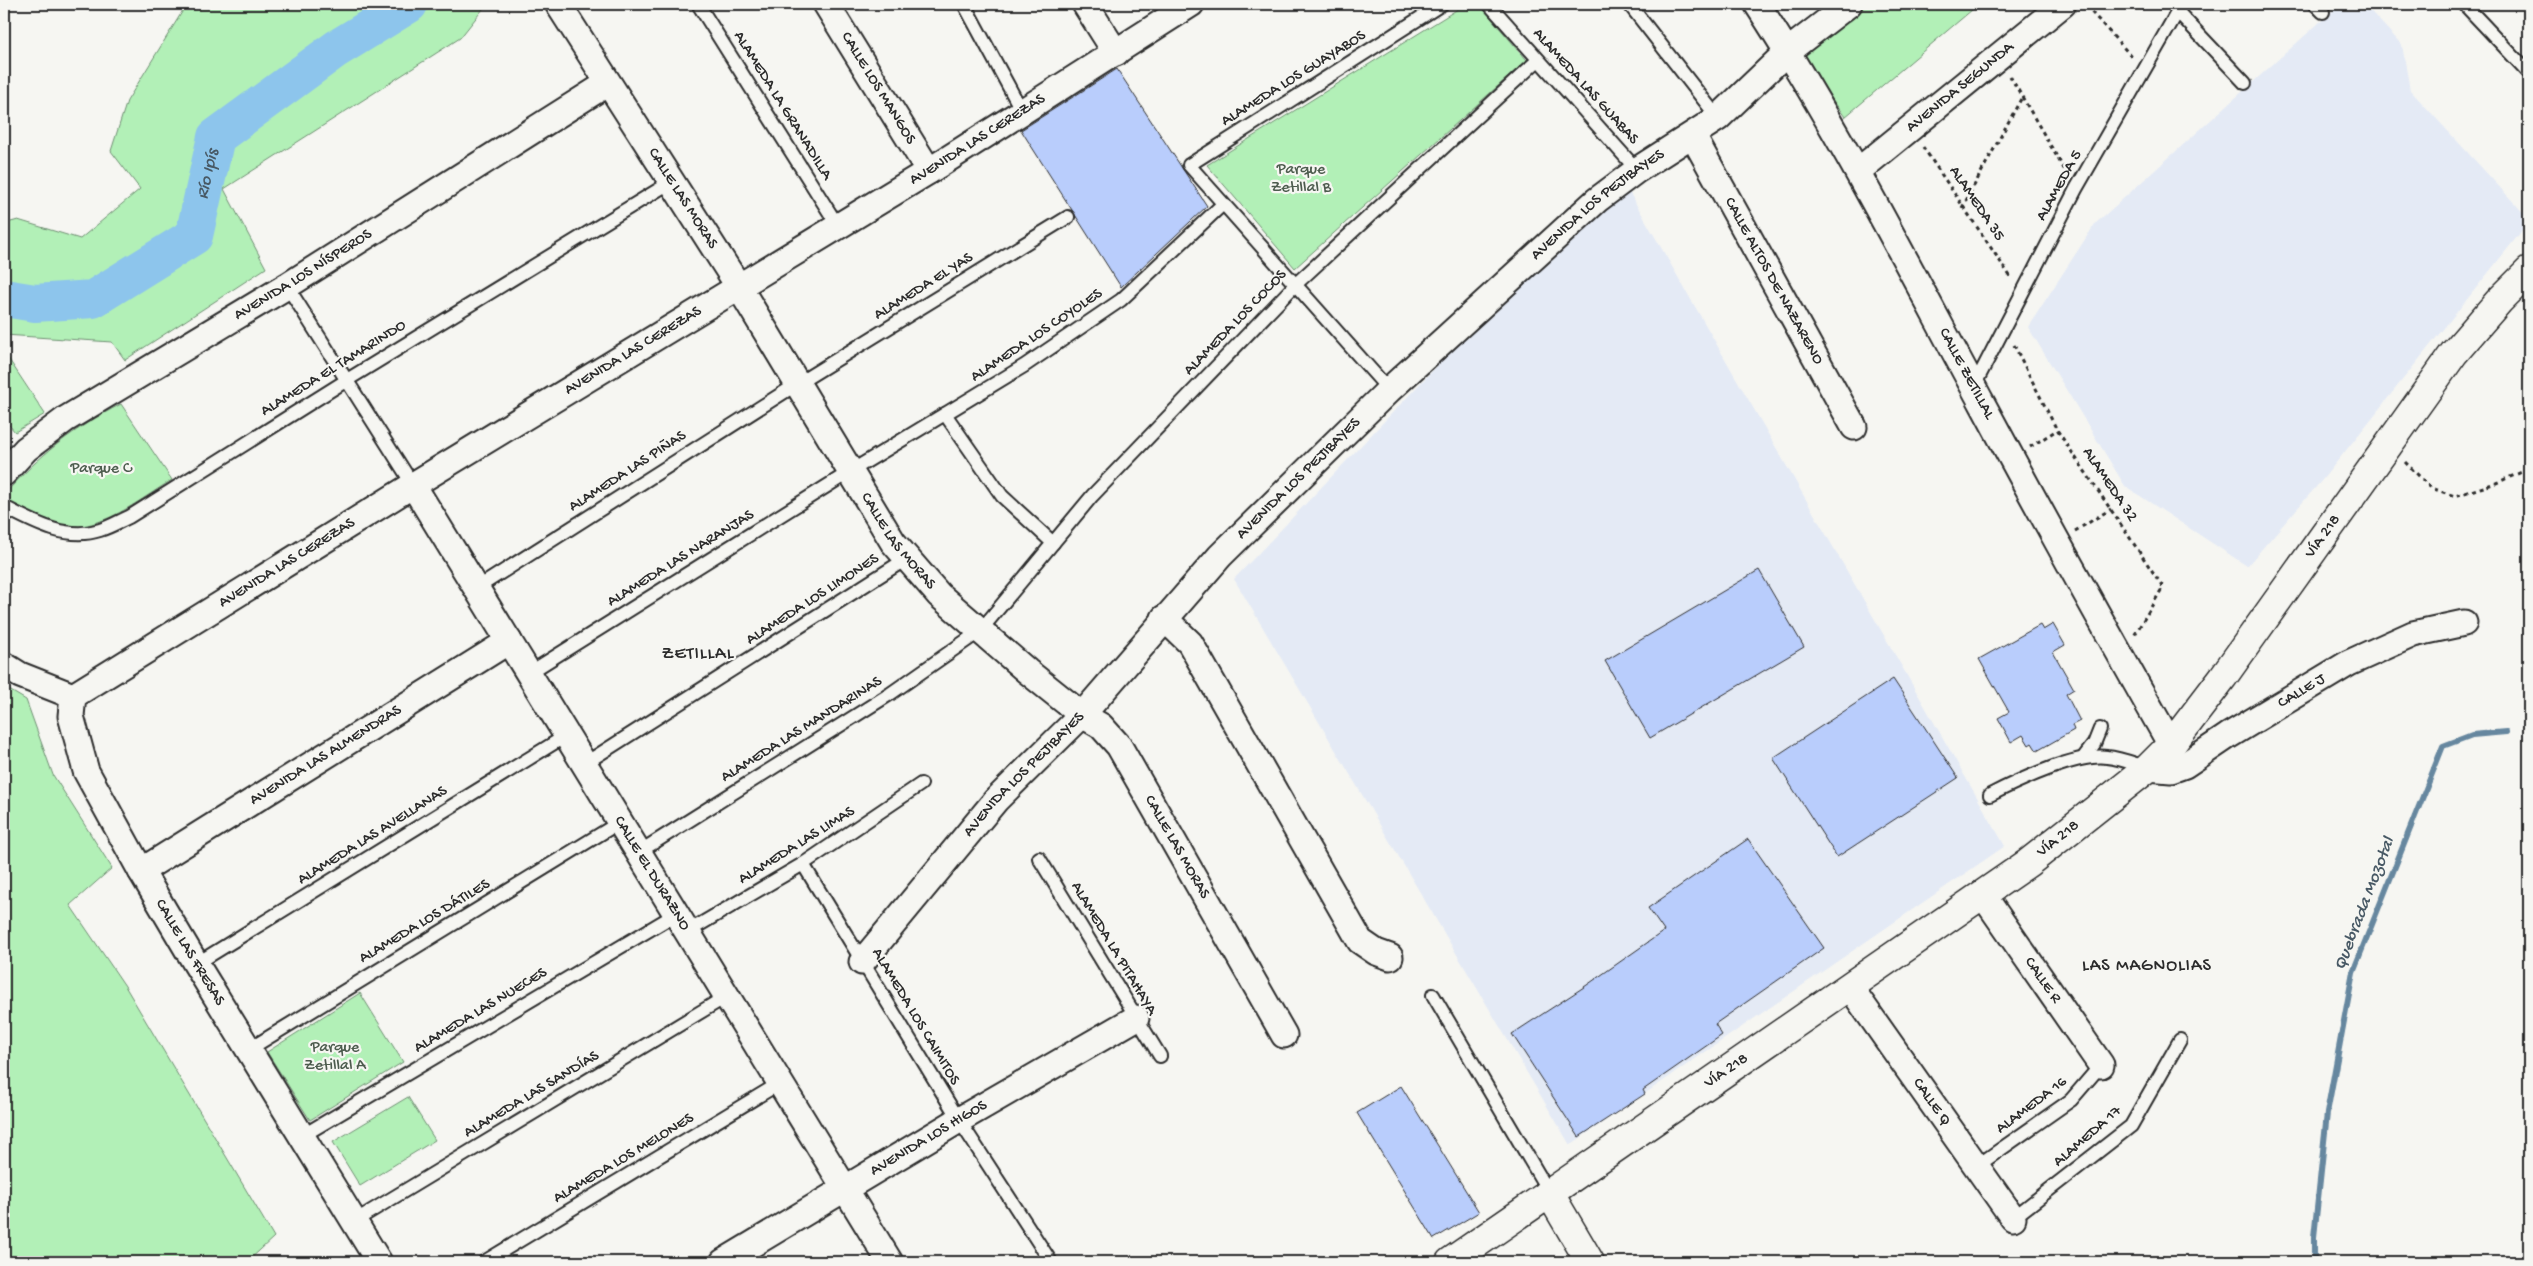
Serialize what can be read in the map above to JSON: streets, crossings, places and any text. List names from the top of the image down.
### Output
{
  "streets": {
    "main road": ["VÍA 218"],
    "street": [
      "CALLE LOS MANGOS",
      "AVENIDA SEGUNDA",
      "AVENIDA LAS CEREZAS",
      "CALLE LAS MORAS",
      "AVENIDA LOS PEJIBAYES",
      "AVENIDA LOS NÍSPEROS",
      "CALLE ALTOS DE NAZARENO",
      "CALLE ZETILLAL",
      "CALLE J",
      "AVENIDA LAS ALMENDRAS",
      "CALLE EL DURAZNO",
      "CALLE LAS FRESAS",
      "CALLE R",
      "CALLE Q",
      "AVENIDA LOS HIGOS"
    ],
    "lane": [
      "ALAMEDA LOS GUAYABOS",
      "ALAMEDA LAS GUABAS",
      "ALAMEDA LA GRANADILLA",
      "ALAMEDA 5",
      "ALAMEDA EL YAS",
      "ALAMEDA LOS COCOS",
      "ALAMEDA LOS COYOLES",
      "ALAMEDA EL TAMARINDO",
      "ALAMEDA LAS PIÑAS",
      "ALAMEDA LAS NARANJAS",
      "ALAMEDA LOS LIMONES",
      "ALAMEDA LAS MANDARINAS",
      "ALAMEDA LAS AVELLANAS",
      "ALAMEDA LAS LIMAS",
      "ALAMEDA LOS DÁTILES",
      "ALAMEDA LA PITAHAYA",
      "ALAMEDA LAS NUECES",
      "ALAMEDA LOS CAIMITOS",
      "ALAMEDA LAS SANDÍAS",
      "ALAMEDA 16",
      "ALAMEDA 17",
      "ALAMEDA LOS MELONES"
    ],
    "path": ["ALAMEDA 35", "ALAMEDA 32"]
  },
  "crossings": [
    ["ALAMEDA LOS GUAYABOS", "ALAMEDA LOS COYOLES"],
    ["ALAMEDA LAS GUABAS", "AVENIDA LOS PEJIBAYES"],
    ["ALAMEDA LAS GUABAS", "ALAMEDA LOS COCOS"],
    ["CALLE LOS MANGOS", "AVENIDA LAS CEREZAS"],
    ["AVENIDA SEGUNDA", "ALAMEDA 35"],
    ["AVENIDA SEGUNDA", "CALLE ZETILLAL"],
    ["ALAMEDA LA GRANADILLA", "AVENIDA LAS CEREZAS"],
    ["AVENIDA LAS CEREZAS", "CALLE LAS MORAS"],
    ["AVENIDA LAS CEREZAS", "CALLE EL DURAZNO"],
    ["AVENIDA LAS CEREZAS", "CALLE LAS FRESAS"],
    ["ALAMEDA 5", "ALAMEDA 35"],
    ["ALAMEDA 5", "CALLE ZETILLAL"],
    ["ALAMEDA 5", "ALAMEDA 32"],
    ["CALLE LAS MORAS", "AVENIDA LOS PEJIBAYES"],
    ["CALLE LAS MORAS", "AVENIDA LOS NÍSPEROS"],
    ["CALLE LAS MORAS", "ALAMEDA EL YAS"],
    ["CALLE LAS MORAS", "ALAMEDA LOS COCOS"],
    ["CALLE LAS MORAS", "ALAMEDA LOS COYOLES"],
    ["CALLE LAS MORAS", "ALAMEDA EL TAMARINDO"],
    ["CALLE LAS MORAS", "ALAMEDA LAS PIÑAS"],
    ["CALLE LAS MORAS", "ALAMEDA LAS NARANJAS"],
    ["CALLE LAS MORAS", "ALAMEDA LOS LIMONES"],
    ["CALLE LAS MORAS", "ALAMEDA LAS MANDARINAS"],
    ["AVENIDA LOS PEJIBAYES", "CALLE ALTOS DE NAZARENO"],
    ["AVENIDA LOS PEJIBAYES", "CALLE ZETILLAL"],
    ["AVENIDA LOS PEJIBAYES", "ALAMEDA LOS CAIMITOS"],
    ["ALAMEDA EL YAS", "ALAMEDA LAS PIÑAS"],
    ["ALAMEDA LOS COCOS", "ALAMEDA LAS MANDARINAS"],
    ["ALAMEDA LOS COYOLES", "ALAMEDA LAS NARANJAS"],
    ["CALLE ZETILLAL", "ALAMEDA 32"],
    ["CALLE ZETILLAL", "VÍA 218"],
    ["ALAMEDA LAS PIÑAS", "CALLE EL DURAZNO"],
    ["VÍA 218", "CALLE J"],
    ["VÍA 218", "CALLE R"],
    ["VÍA 218", "CALLE Q"],
    ["ALAMEDA LAS NARANJAS", "CALLE EL DURAZNO"],
    ["ALAMEDA LOS LIMONES", "CALLE EL DURAZNO"],
    ["ALAMEDA LAS MANDARINAS", "CALLE EL DURAZNO"],
    ["AVENIDA LAS ALMENDRAS", "CALLE EL DURAZNO"],
    ["AVENIDA LAS ALMENDRAS", "CALLE LAS FRESAS"],
    ["ALAMEDA LAS AVELLANAS", "CALLE EL DURAZNO"],
    ["ALAMEDA LAS AVELLANAS", "CALLE LAS FRESAS"],
    ["ALAMEDA LAS LIMAS", "CALLE EL DURAZNO"],
    ["ALAMEDA LAS LIMAS", "ALAMEDA LAS NUECES"],
    ["ALAMEDA LAS LIMAS", "ALAMEDA LOS CAIMITOS"],
    ["CALLE EL DURAZNO", "ALAMEDA LOS DÁTILES"],
    ["CALLE EL DURAZNO", "ALAMEDA LAS NUECES"],
    ["CALLE EL DURAZNO", "ALAMEDA LAS SANDÍAS"],
    ["CALLE EL DURAZNO", "AVENIDA LOS HIGOS"],
    ["CALLE EL DURAZNO", "ALAMEDA LOS MELONES"],
    ["ALAMEDA LOS DÁTILES", "CALLE LAS FRESAS"],
    ["ALAMEDA LA PITAHAYA", "AVENIDA LOS HIGOS"],
    ["CALLE LAS FRESAS", "ALAMEDA LAS NUECES"],
    ["CALLE LAS FRESAS", "ALAMEDA LAS SANDÍAS"],
    ["CALLE R", "ALAMEDA 16"],
    ["ALAMEDA LOS CAIMITOS", "AVENIDA LOS HIGOS"],
    ["CALLE Q", "ALAMEDA 16"],
    ["CALLE Q", "ALAMEDA 17"]
  ],
  "districts": ["ZETILLAL", "LAS MAGNOLIAS"],
  "water": ["Río Ipís", "Quebrada Mozotal"],
  "parks": ["Parque Zetillal B", "Parque C", "Parque Zetillal A"]
}
